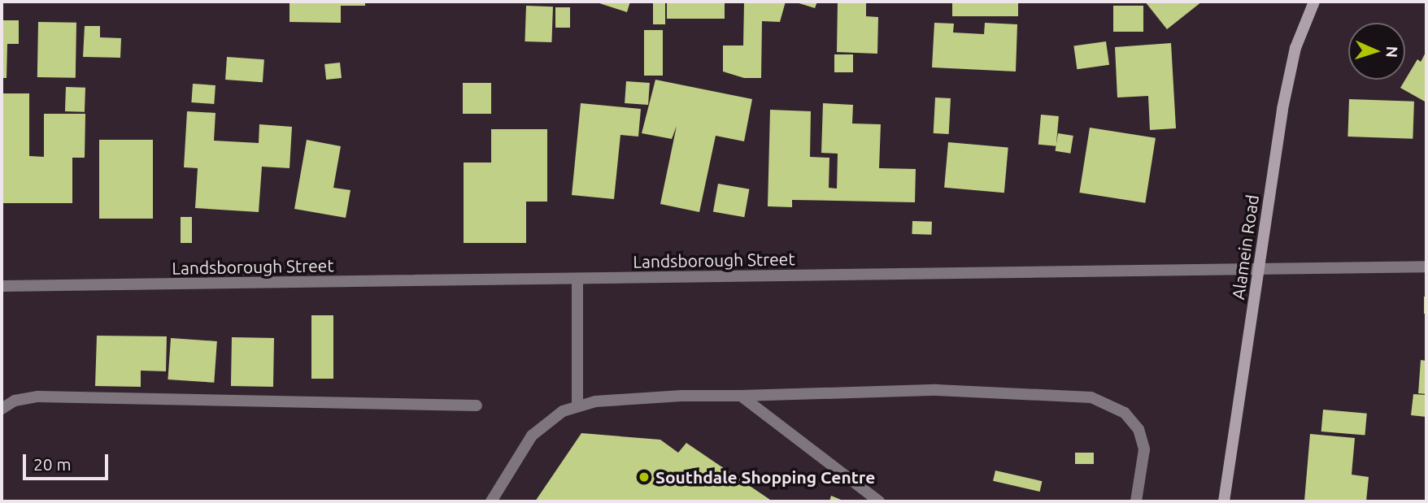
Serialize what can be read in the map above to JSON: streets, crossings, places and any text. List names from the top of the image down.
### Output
{
  "streets": {
    "main road": ["Alamein Road"],
    "street": ["Landsborough Street"]
  },
  "crossings": [
    ["Alamein Road", "Landsborough Street"]
  ],
  "places": ["Southdale Shopping Centre"],
  "scale_bar": "20 m",
  "north": "right"
}
